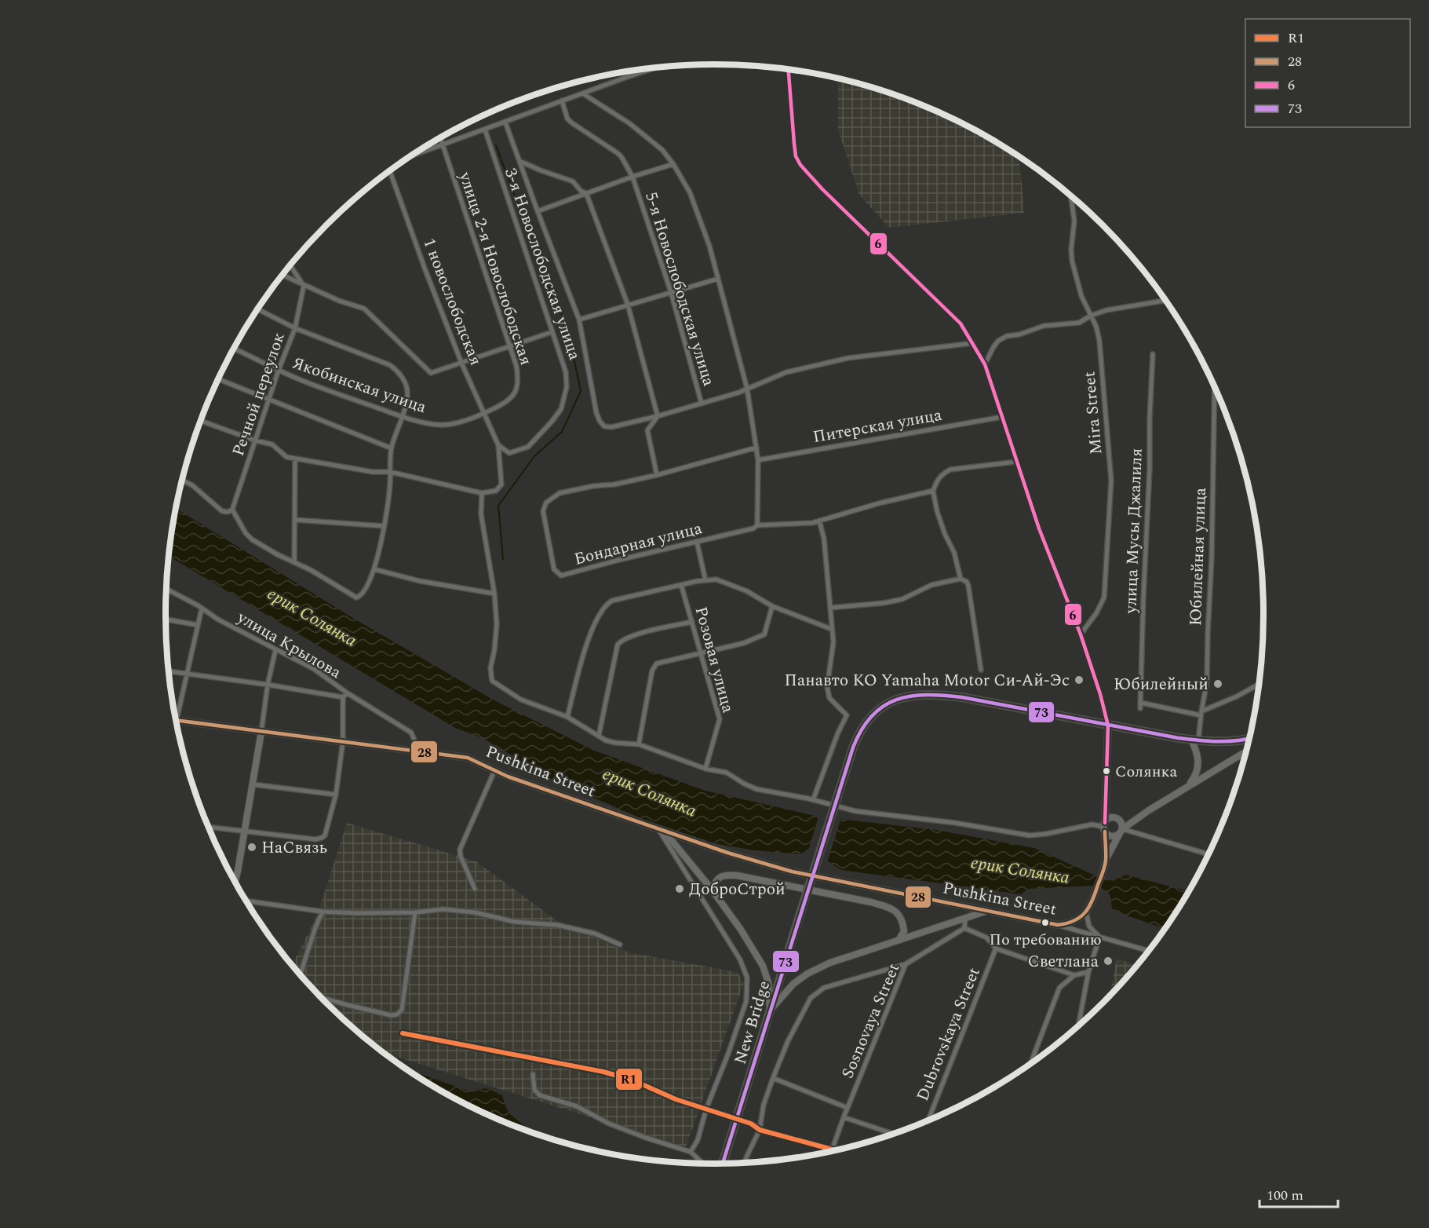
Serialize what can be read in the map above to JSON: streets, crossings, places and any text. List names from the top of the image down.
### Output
{
  "streets": {
    "highway": ["New Bridge"],
    "main road": ["Pushkina Street"],
    "street": [
      "3-я Новослободская улица",
      "улица 2-я Новослободская",
      "5-я Новослободская улица",
      "1 новослободская",
      "Якобинская улица",
      "Речной переулок",
      "Mira Street",
      "Питерская улица",
      "улица Мусы Джалиля",
      "Бондарная улица",
      "Юбилейная улица",
      "улица Крылова",
      "Розовая улица",
      "Sosnovaya Street",
      "Dubrovskaya Street"
    ]
  },
  "crossings": [
    ["3-я Новослободская улица", "1 новослободская"],
    ["улица 2-я Новослободская", "1 новослободская"],
    ["улица 2-я Новослободская", "Якобинская улица"],
    ["1 новослободская", "Якобинская улица"],
    ["Якобинская улица", "Речной переулок"],
    ["Юбилейная улица", "New Bridge"],
    ["улица Крылова", "Pushkina Street"]
  ],
  "water": ["ерик Солянка"],
  "places": [
    "Панавто КО Yamaha Motor Си-Ай-Эс",
    "Юбилейный",
    "Солянка",
    "НаСвязь",
    "ДоброСтрой",
    "По требованию",
    "Светлана"
  ],
  "lines": [
    "transit line 6",
    "transit line 73",
    "transit line 28",
    "transit line R1"
  ],
  "legend": [
    "R1",
    "28",
    "6",
    "73"
  ],
  "scale_bar": "100 m"
}
